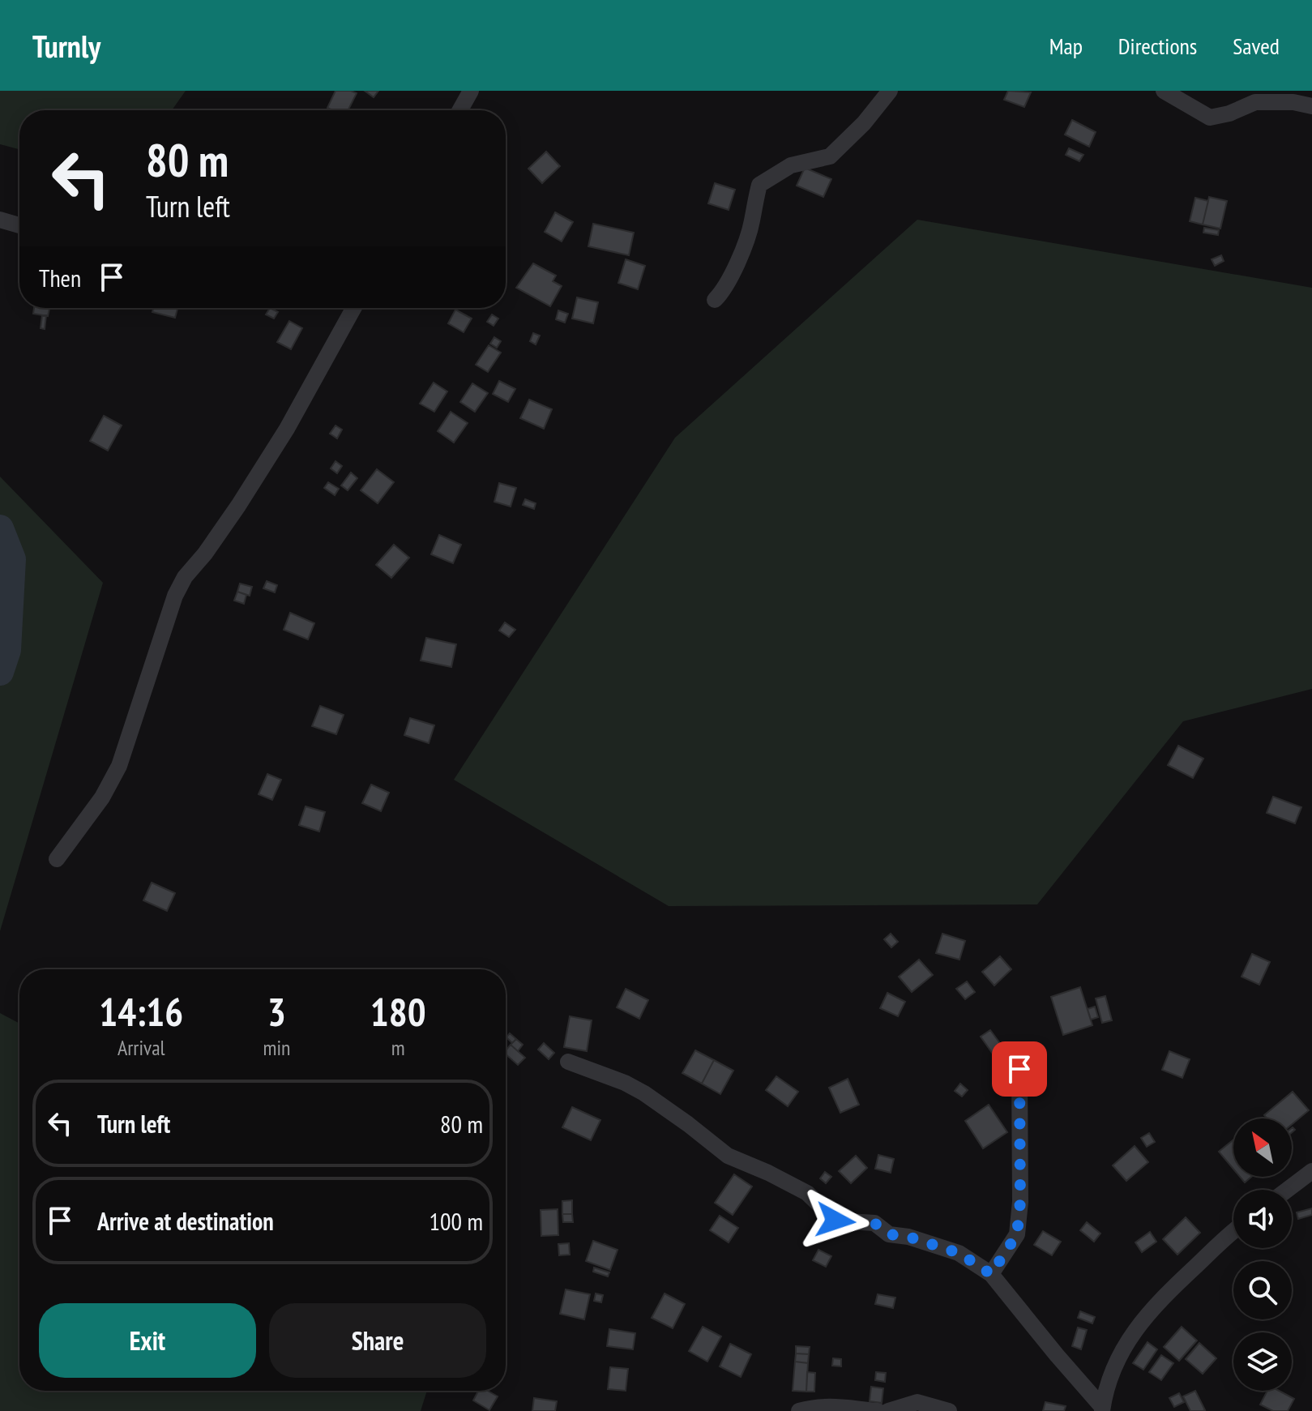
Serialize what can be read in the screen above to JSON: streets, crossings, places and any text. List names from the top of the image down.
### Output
{
  "north": "top left",
  "page": {
    "header": "Turnly",
    "nav": ["Map", "Directions", "Saved"],
    "turn": ["80 m", "Turn left"],
    "then": "Then",
    "eta": [
      "14:16",
      "Arrival",
      "3",
      "min",
      "180",
      "m"
    ],
    "list": [
      {
        "name": "Turn left",
        "value": "80 m"
      },
      {
        "name": "Arrive at destination",
        "value": "100 m"
      }
    ],
    "buttons": ["Exit", "Share"]
  }
}
